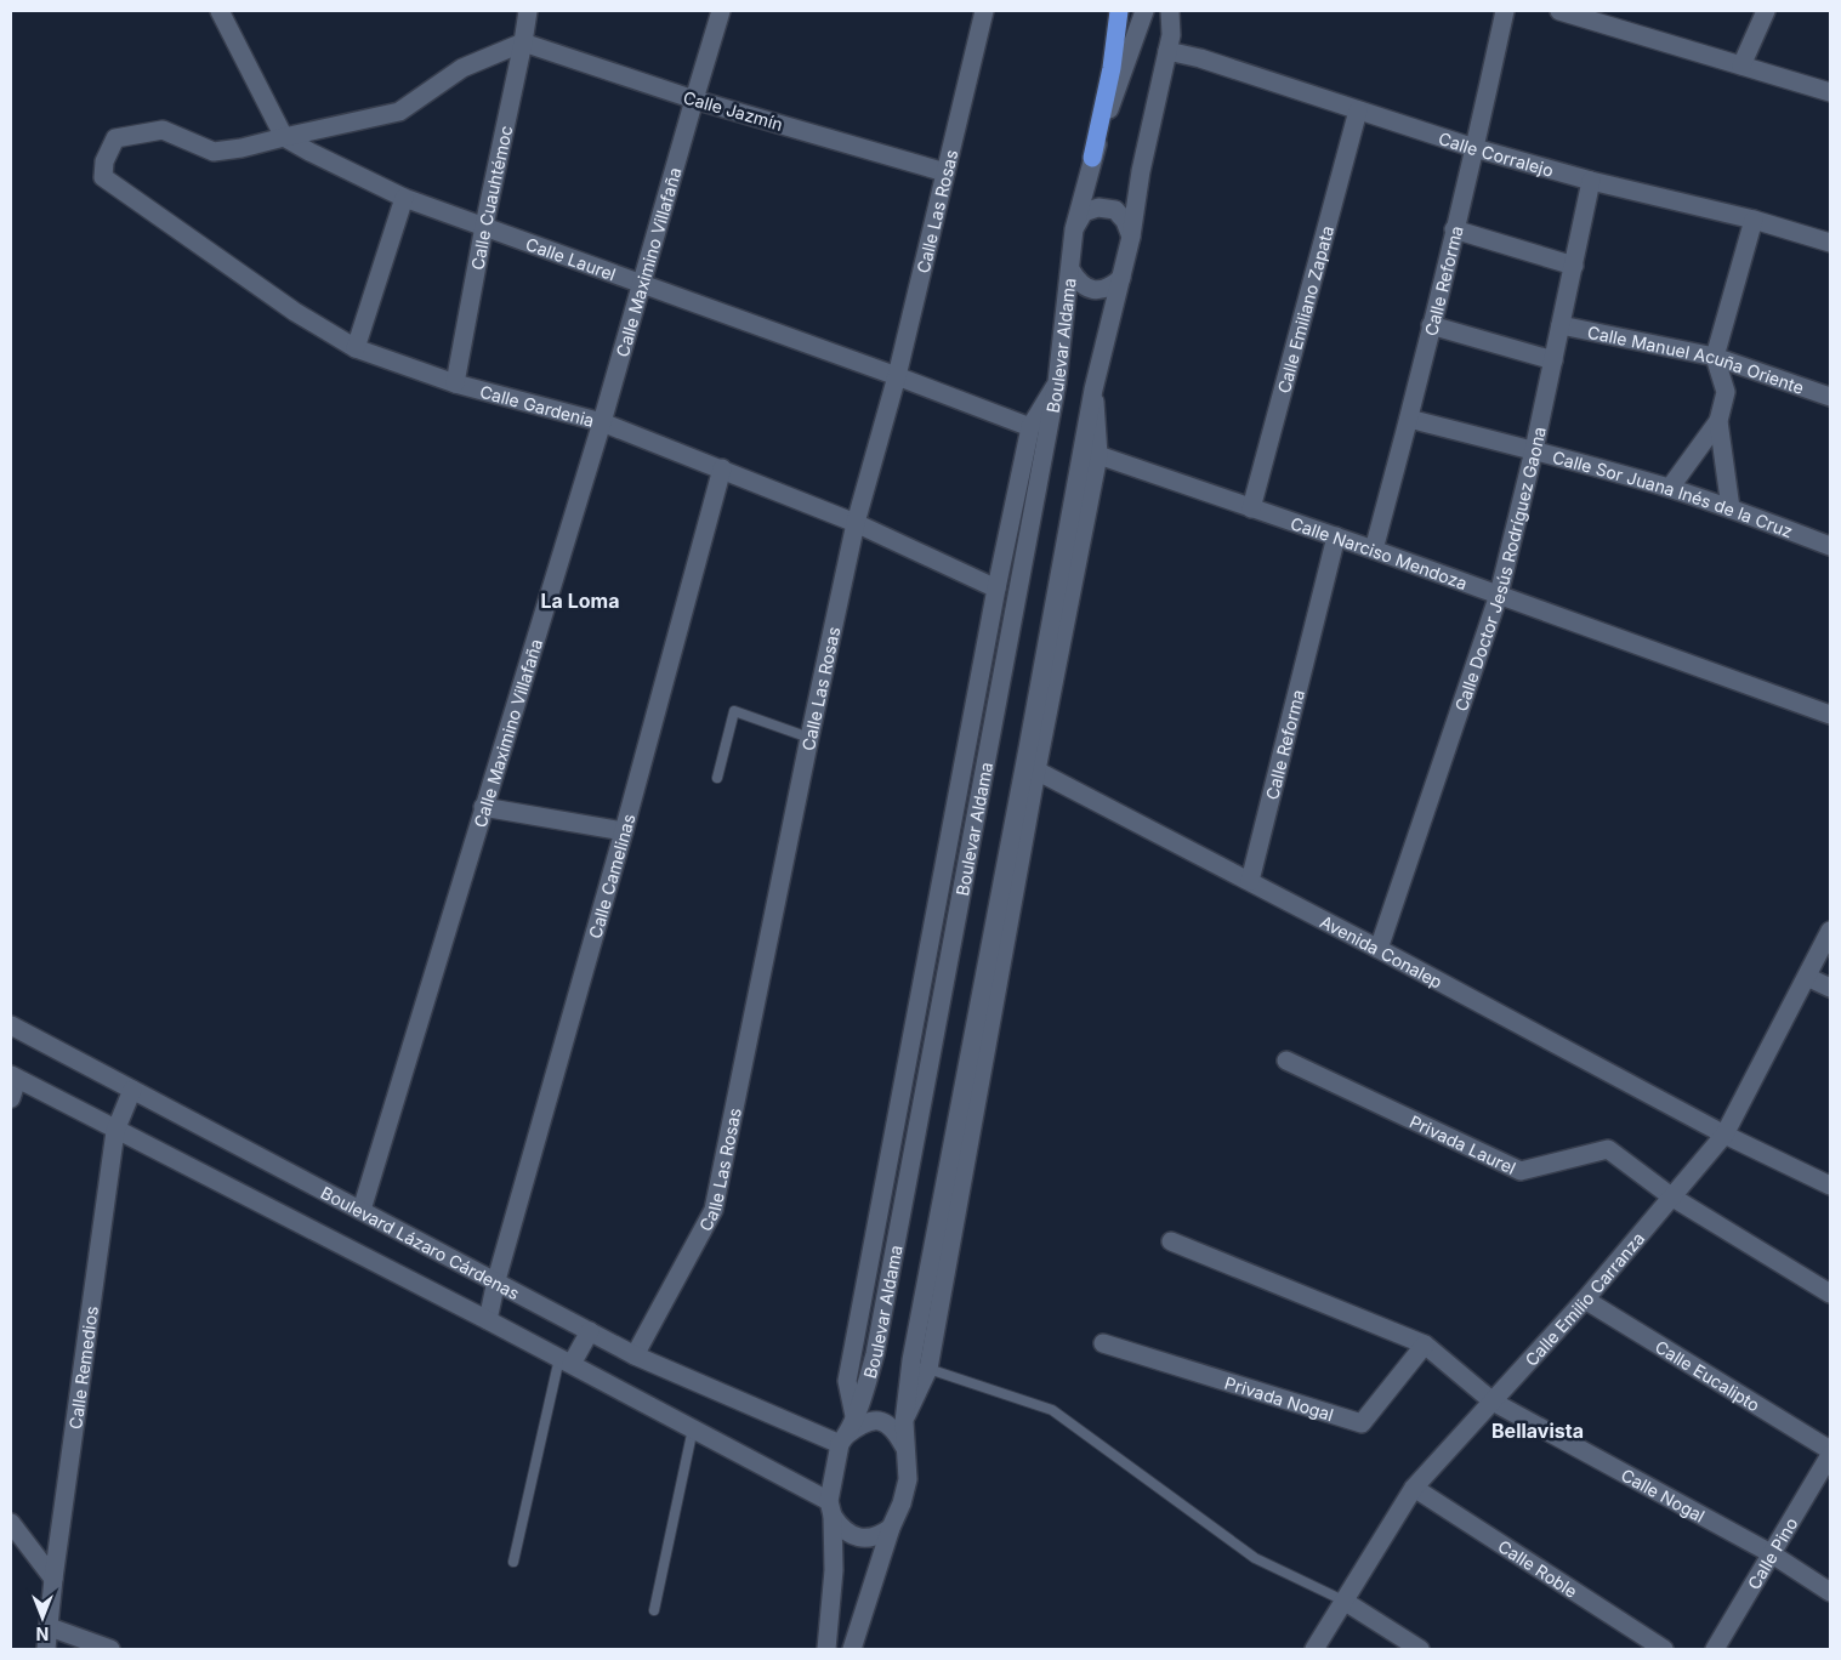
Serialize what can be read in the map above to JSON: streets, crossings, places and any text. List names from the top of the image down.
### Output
{
  "streets": {
    "street": [
      "Calle Jazmín",
      "Calle Corralejo",
      "Calle Cuauhtémoc",
      "Calle Las Rosas",
      "Calle Laurel",
      "Calle Maximino Villafaña",
      "Calle Reforma",
      "Calle Emiliano Zapata",
      "Boulevar Aldama",
      "Calle Manuel Acuña Oriente",
      "Calle Gardenia",
      "Calle Sor Juana Inés de la Cruz",
      "Calle Narciso Mendoza",
      "Calle Doctor Jesús Rodríguez Gaona",
      "Calle Camelinas",
      "Avenida Conalep",
      "Privada Laurel",
      "Boulevard Lázaro Cárdenas",
      "Calle Emilio Carranza",
      "Calle Remedios",
      "Calle Eucalipto",
      "Privada Nogal",
      "Calle Nogal",
      "Calle Pino",
      "Calle Roble"
    ]
  },
  "crossings": [
    ["Calle Jazmín", "Calle Cuauhtémoc"],
    ["Calle Jazmín", "Calle Las Rosas"],
    ["Calle Jazmín", "Calle Maximino Villafaña"],
    ["Calle Corralejo", "Calle Reforma"],
    ["Calle Corralejo", "Calle Emiliano Zapata"],
    ["Calle Corralejo", "Calle Doctor Jesús Rodríguez Gaona"],
    ["Calle Cuauhtémoc", "Calle Laurel"],
    ["Calle Cuauhtémoc", "Calle Gardenia"],
    ["Calle Las Rosas", "Calle Laurel"],
    ["Calle Las Rosas", "Calle Gardenia"],
    ["Calle Las Rosas", "Boulevard Lázaro Cárdenas"],
    ["Calle Laurel", "Calle Maximino Villafaña"],
    ["Calle Laurel", "Calle Gardenia"],
    ["Calle Maximino Villafaña", "Calle Gardenia"],
    ["Calle Maximino Villafaña", "Boulevard Lázaro Cárdenas"],
    ["Calle Reforma", "Calle Sor Juana Inés de la Cruz"],
    ["Calle Reforma", "Calle Narciso Mendoza"],
    ["Calle Reforma", "Avenida Conalep"],
    ["Calle Emiliano Zapata", "Calle Narciso Mendoza"],
    ["Boulevar Aldama", "Boulevard Lázaro Cárdenas"],
    ["Calle Manuel Acuña Oriente", "Calle Doctor Jesús Rodríguez Gaona"],
    ["Calle Gardenia", "Calle Camelinas"],
    ["Calle Sor Juana Inés de la Cruz", "Calle Doctor Jesús Rodríguez Gaona"],
    ["Calle Narciso Mendoza", "Calle Doctor Jesús Rodríguez Gaona"],
    ["Calle Doctor Jesús Rodríguez Gaona", "Avenida Conalep"],
    ["Calle Camelinas", "Boulevard Lázaro Cárdenas"],
    ["Avenida Conalep", "Calle Emilio Carranza"],
    ["Privada Laurel", "Calle Emilio Carranza"],
    ["Boulevard Lázaro Cárdenas", "Calle Remedios"],
    ["Calle Emilio Carranza", "Calle Eucalipto"],
    ["Calle Emilio Carranza", "Calle Nogal"],
    ["Calle Emilio Carranza", "Calle Roble"],
    ["Calle Nogal", "Calle Pino"]
  ],
  "districts": ["La Loma", "Bellavista"],
  "north": "bottom"
}
